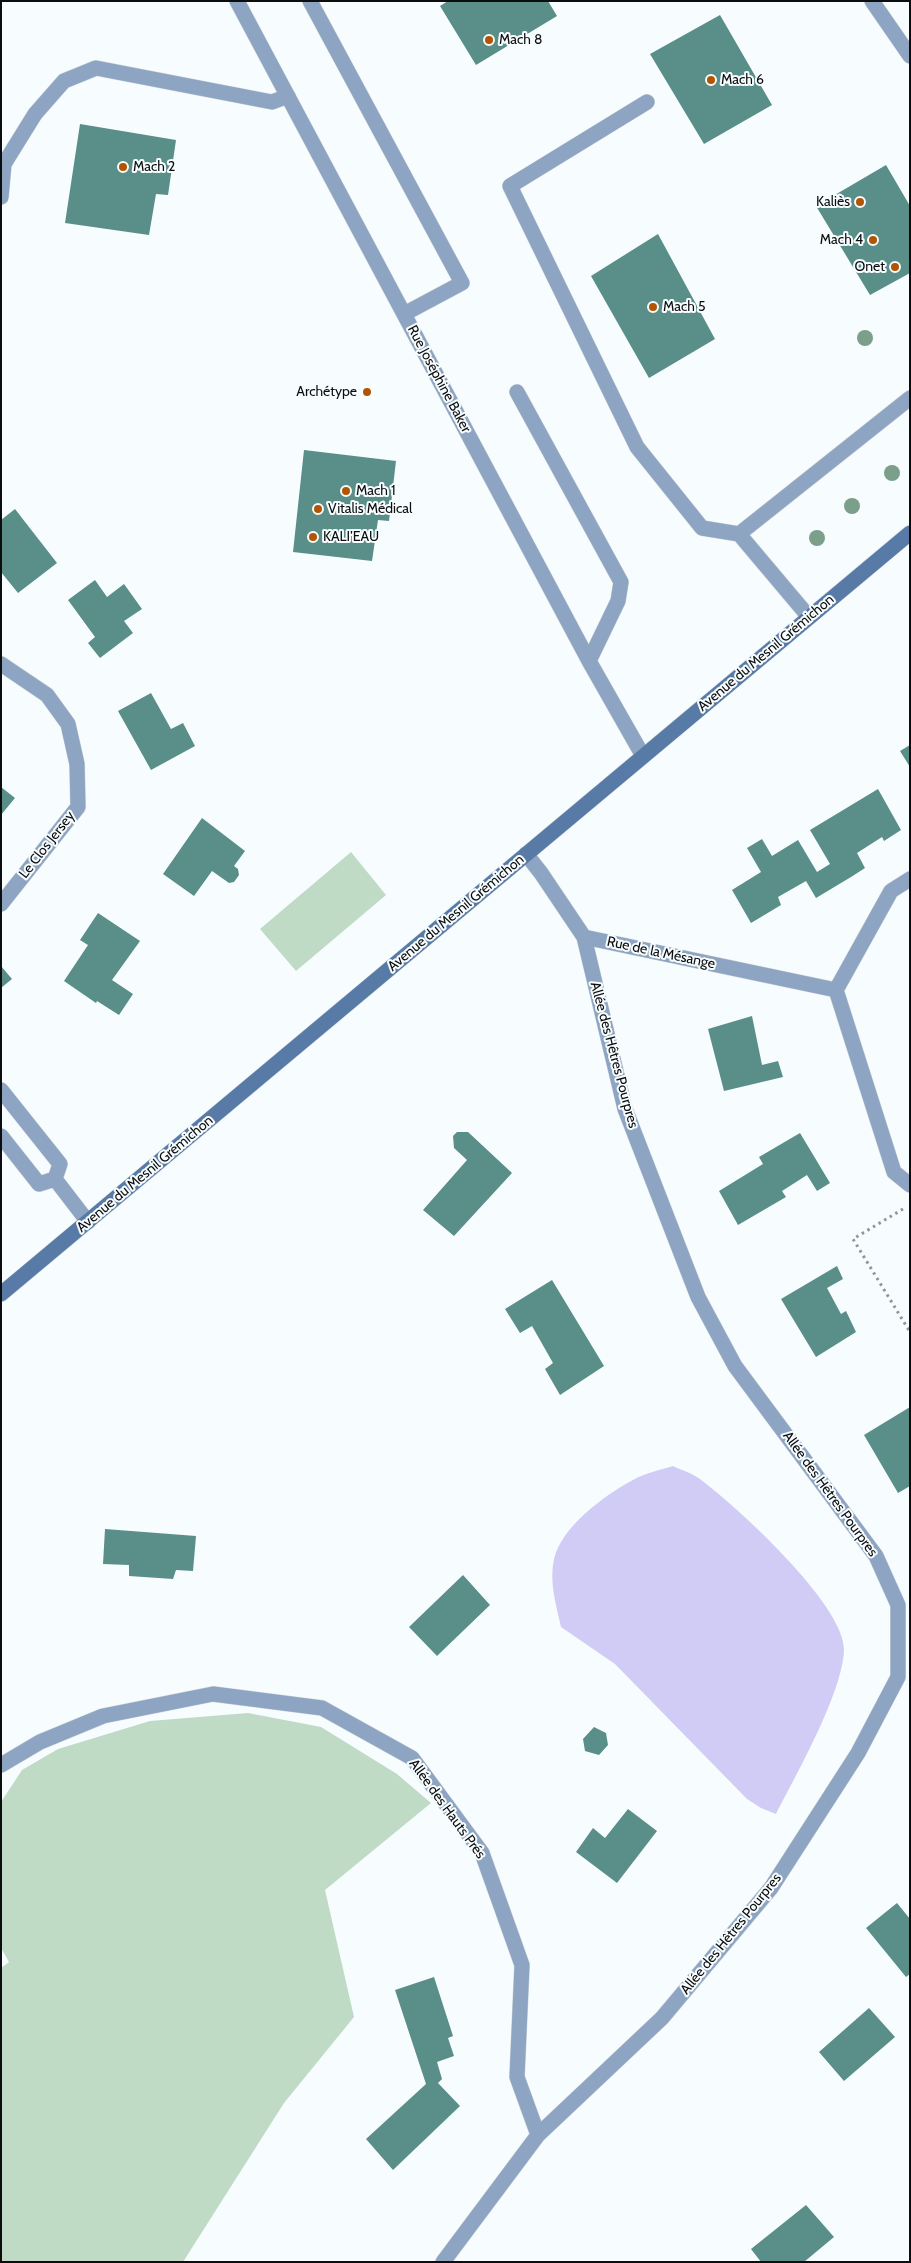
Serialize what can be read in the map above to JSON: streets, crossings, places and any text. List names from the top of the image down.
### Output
{
  "streets": {
    "street": [
      "Rue Joséphine Baker",
      "Avenue du Mesnil Grémichon",
      "Le Clos Jersey",
      "Rue de la Mésange",
      "Allée des Hêtres Pourpres",
      "Allée des Hauts Prés"
    ]
  },
  "crossings": [
    ["Rue Joséphine Baker", "Avenue du Mesnil Grémichon"],
    ["Rue de la Mésange", "Allée des Hêtres Pourpres"],
    ["Allée des Hêtres Pourpres", "Allée des Hauts Prés"]
  ],
  "places": [
    "Mach 8",
    "Mach 6",
    "Mach 2",
    "Kaliès",
    "Mach 4",
    "Onet",
    "Mach 5",
    "Archétype",
    "Mach 1",
    "Vitalis Médical",
    "KALI’EAU"
  ]
}
